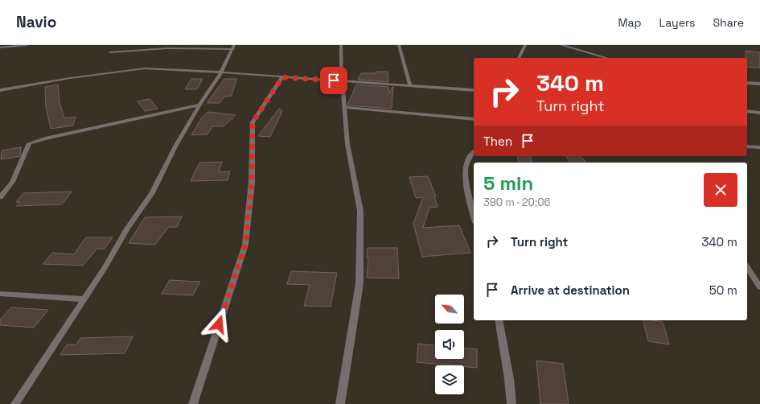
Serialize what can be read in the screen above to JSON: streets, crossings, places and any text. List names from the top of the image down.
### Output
{
  "north": "top left",
  "page": {
    "header": "Navio",
    "nav": ["Map", "Layers", "Share"],
    "turn": ["340 m", "Turn right"],
    "then": "Then",
    "heading": ["5 min", "390 m · 20:06"],
    "list": [
      {
        "name": "Turn right",
        "value": "340 m"
      },
      {
        "name": "Arrive at destination",
        "value": "50 m"
      }
    ]
  }
}
